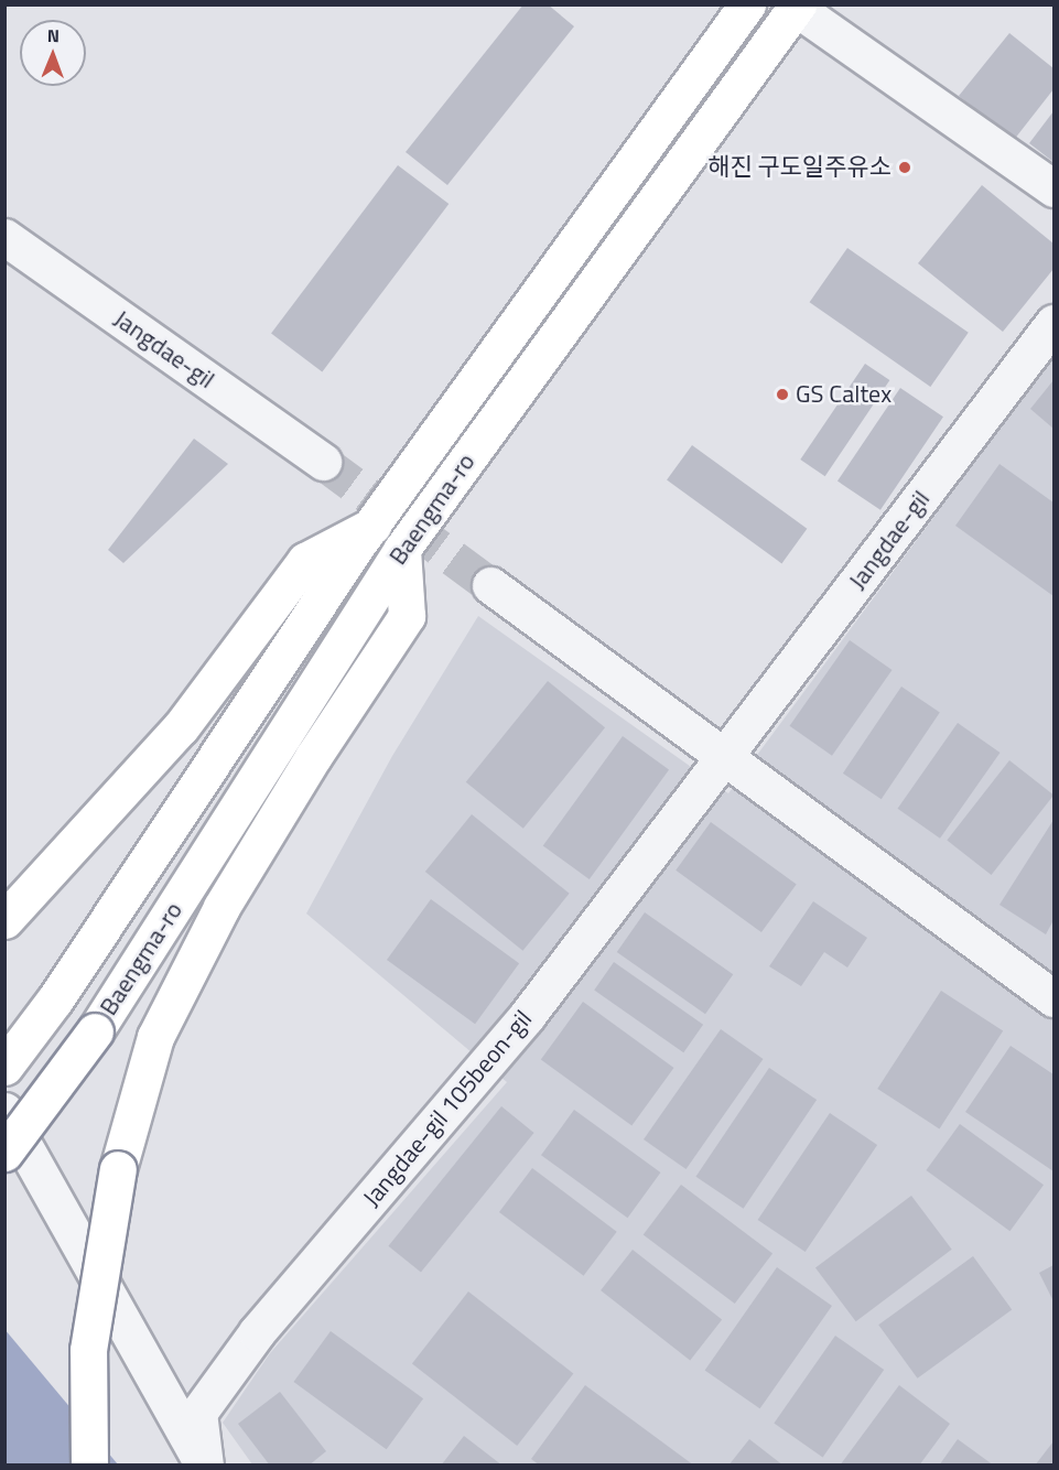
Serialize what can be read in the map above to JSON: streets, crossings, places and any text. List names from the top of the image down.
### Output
{
  "streets": {
    "main road": ["Baengma-ro"],
    "street": ["Jangdae-gil", "Jangdae-gil 105beon-gil"]
  },
  "crossings": [
    ["Jangdae-gil", "Jangdae-gil 105beon-gil"]
  ],
  "places": ["해진 구도일주유소", "GS Caltex"],
  "north": "top"
}
